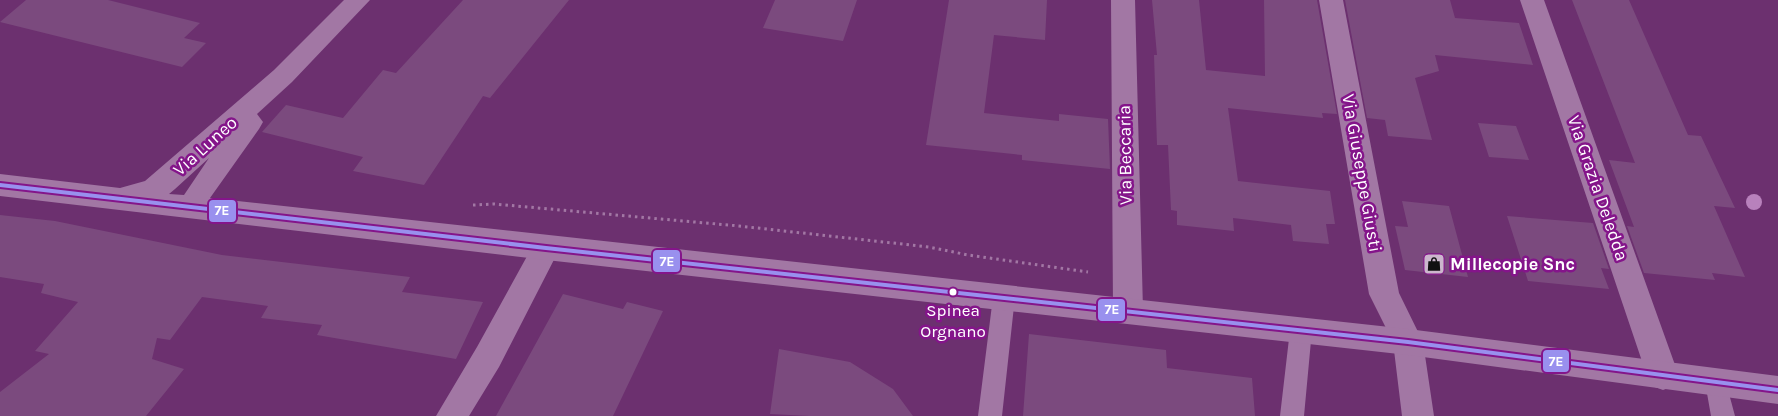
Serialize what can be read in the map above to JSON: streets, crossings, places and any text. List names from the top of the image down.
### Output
{
  "streets": {
    "street": [
      "Via Luneo",
      "Via Beccaria",
      "Via Giuseppe Giusti",
      "Via Grazia Deledda"
    ]
  },
  "places": {
    "shop": ["Millecopie Snc"],
    "other": ["Spinea Orgnano"]
  },
  "lines": ["transit line 7E"]
}
